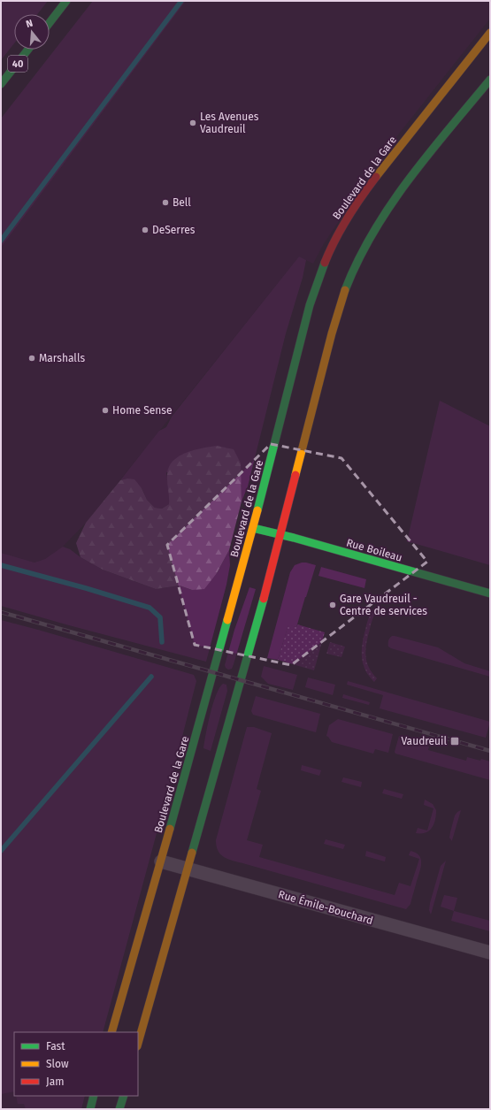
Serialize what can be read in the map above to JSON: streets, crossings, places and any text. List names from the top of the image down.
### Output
{
  "streets": {
    "main road": ["40", "Boulevard de la Gare", "Rue Boileau"],
    "street": ["Rue Émile-Bouchard"]
  },
  "crossings": [
    ["Boulevard de la Gare", "Rue Boileau"],
    ["Boulevard de la Gare", "Rue Émile-Bouchard"]
  ],
  "places": {
    "other": [
      "Les Avenues Vaudreuil",
      "Bell",
      "DeSerres",
      "Marshalls",
      "Home Sense",
      "Gare Vaudreuil - Centre de services"
    ],
    "transit": ["Vaudreuil"]
  },
  "legend": ["Fast", "Slow", "Jam"],
  "north": "top"
}
